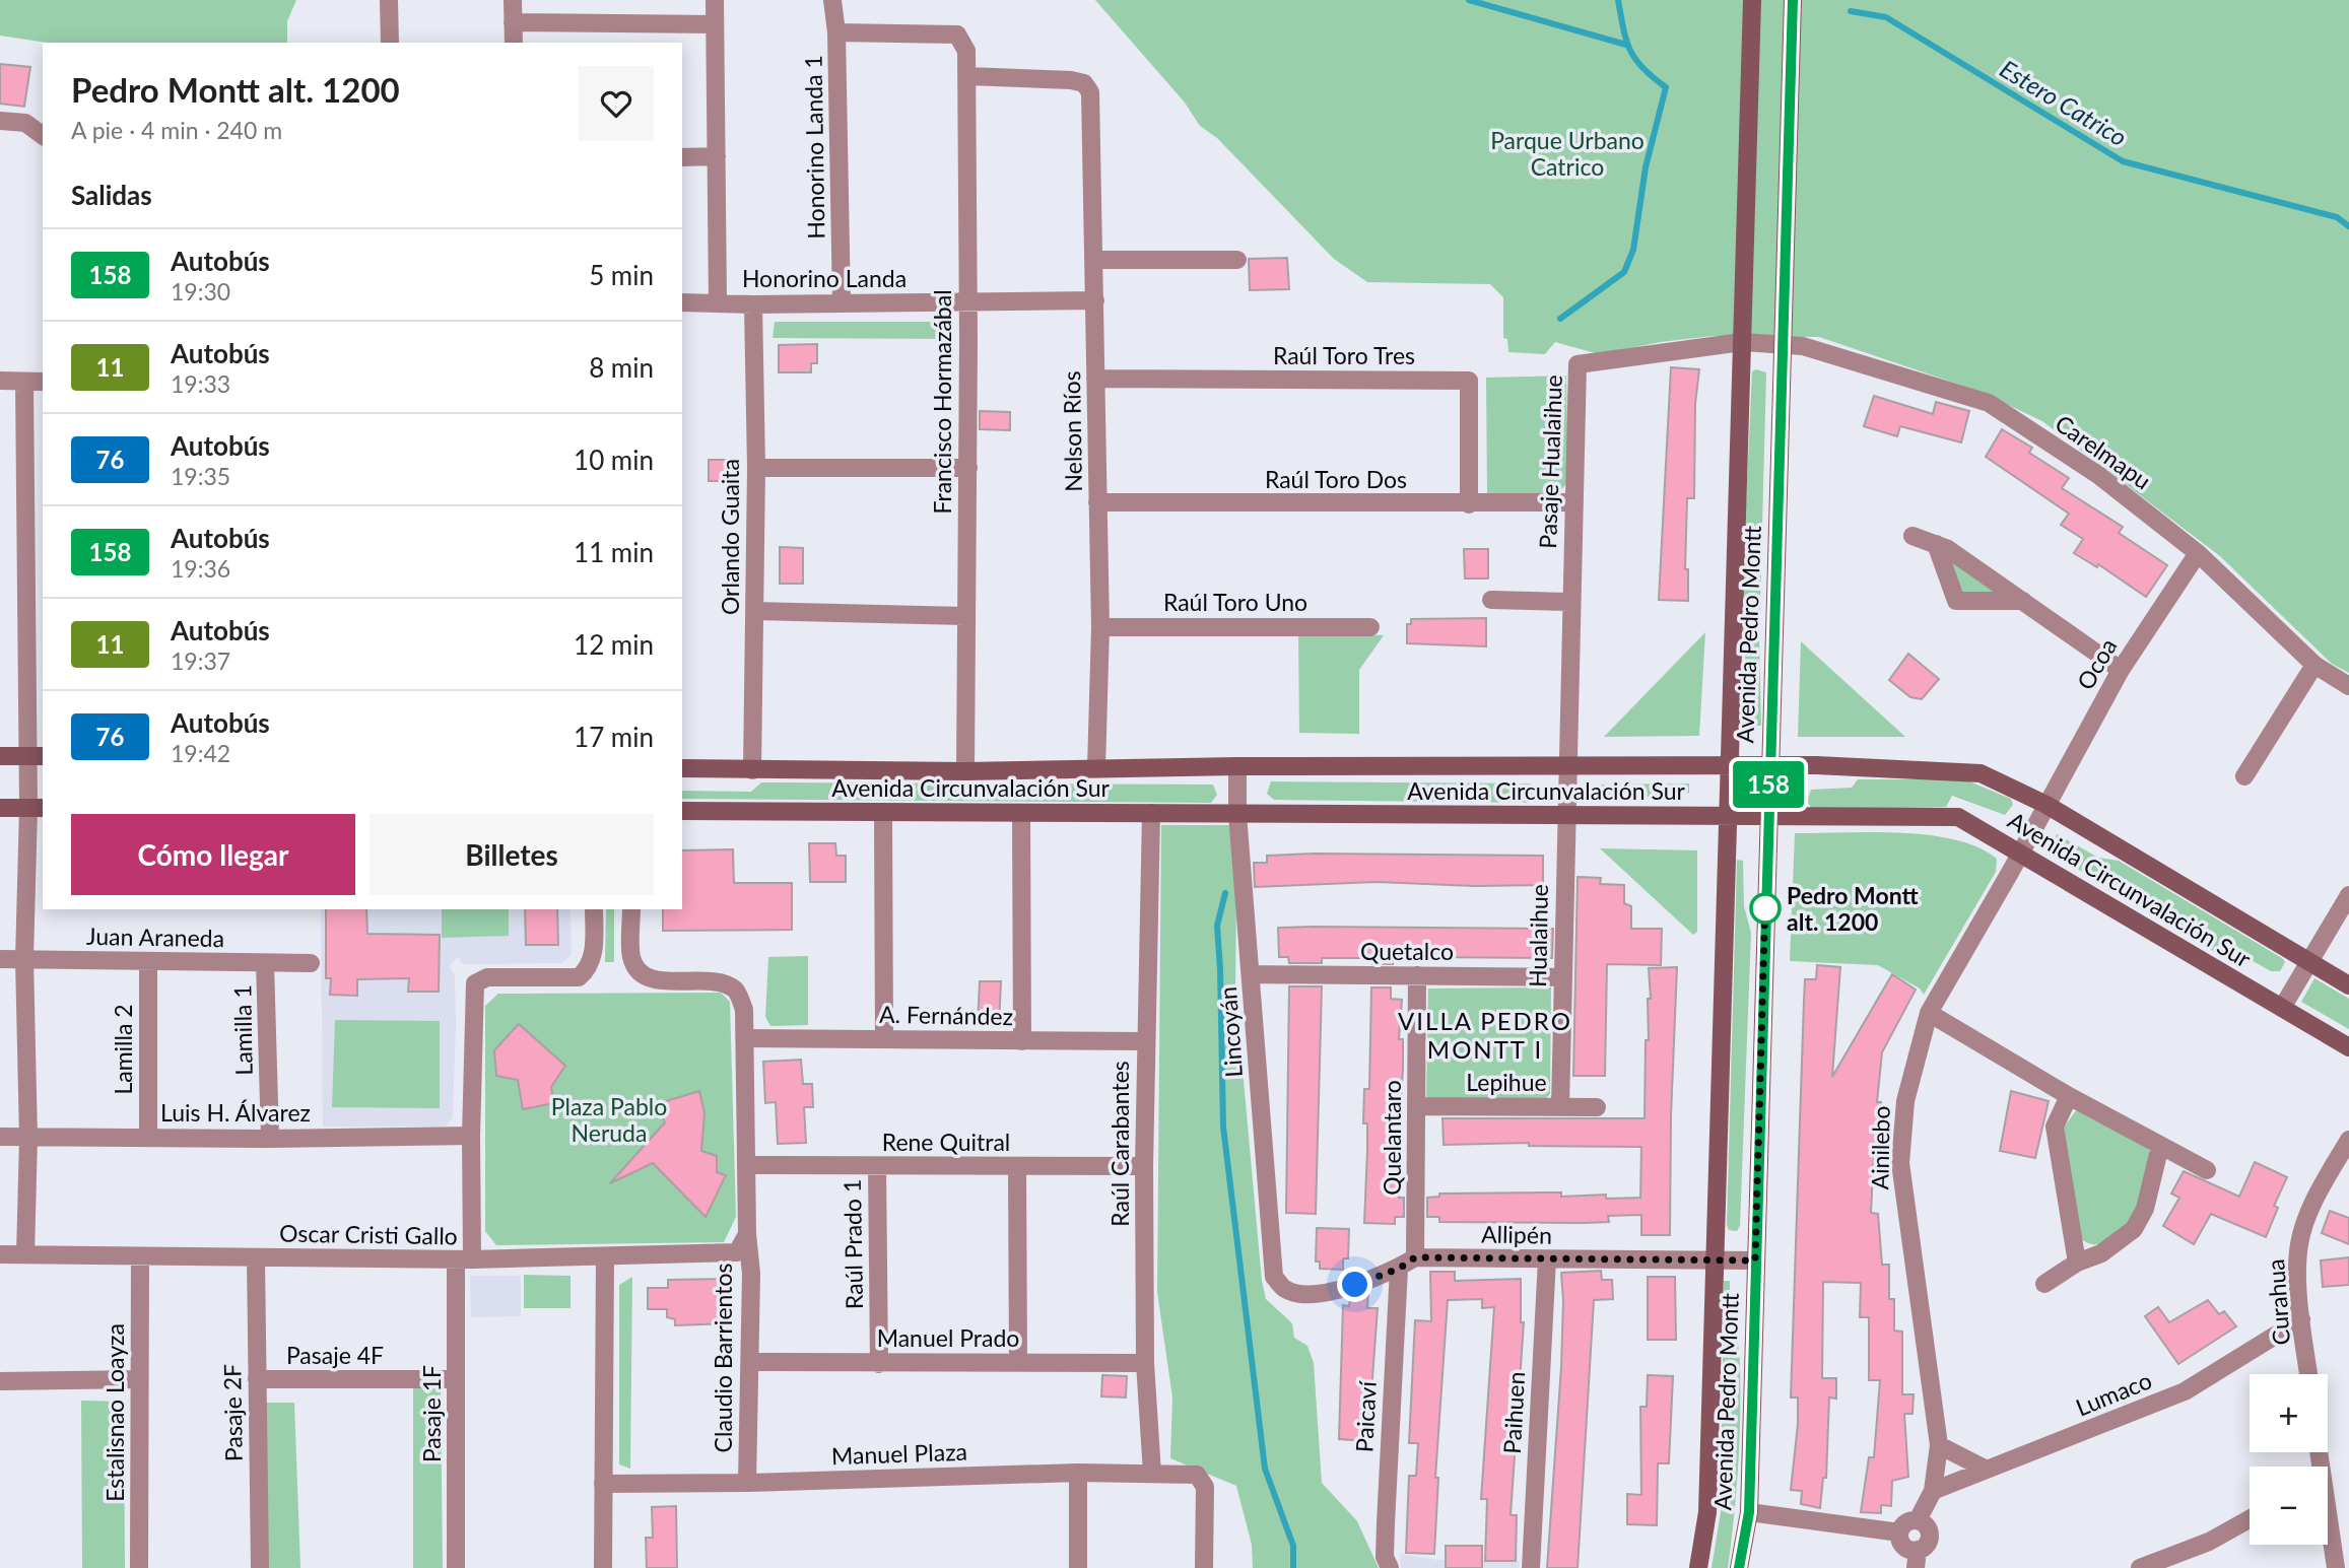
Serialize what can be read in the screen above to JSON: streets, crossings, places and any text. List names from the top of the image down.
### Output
{
  "streets": {
    "main road": ["Avenida Pedro Montt", "Avenida Circunvalación Sur"],
    "street": [
      "Honorino Landa 1",
      "Honorino Landa",
      "Raúl Toro Tres",
      "Francisco Hormazábal",
      "Nelson Ríos",
      "Carelmapu",
      "Pasaje Hualaihue",
      "Raúl Toro Dos",
      "Orlando Guaita",
      "Raúl Toro Uno",
      "Ocoa",
      "Hualaihue",
      "Juan Araneda",
      "Quetalco",
      "A. Fernández",
      "Lamilla 1",
      "Lincoyán",
      "Lamilla 2",
      "Lepihue",
      "Luis H. Álvarez",
      "Quelantaro",
      "Rene Quitral",
      "Raúl Carabantes",
      "Ainilebo",
      "Oscar Cristi Gallo",
      "Allipén",
      "Raúl Prado 1",
      "Curahua",
      "Manuel Prado",
      "Pasaje 4F",
      "Claudio Barrientos",
      "Lumaco",
      "Estalisnao Loayza",
      "Pasaje 2F",
      "Paihuen",
      "Pasaje 1F",
      "Paicaví",
      "Manuel Plaza"
    ]
  },
  "crossings": [
    ["Honorino Landa 1", "Honorino Landa"],
    ["Honorino Landa 1", "Francisco Hormazábal"],
    ["Honorino Landa", "Francisco Hormazábal"],
    ["Honorino Landa", "Nelson Ríos"],
    ["Honorino Landa", "Orlando Guaita"],
    ["Raúl Toro Tres", "Nelson Ríos"],
    ["Raúl Toro Tres", "Raúl Toro Dos"],
    ["Francisco Hormazábal", "Nelson Ríos"],
    ["Francisco Hormazábal", "Avenida Circunvalación Sur"],
    ["Nelson Ríos", "Raúl Toro Dos"],
    ["Nelson Ríos", "Raúl Toro Uno"],
    ["Nelson Ríos", "Avenida Circunvalación Sur"],
    ["Carelmapu", "Pasaje Hualaihue"],
    ["Carelmapu", "Avenida Pedro Montt"],
    ["Carelmapu", "Ocoa"],
    ["Pasaje Hualaihue", "Raúl Toro Dos"],
    ["Pasaje Hualaihue", "Avenida Pedro Montt"],
    ["Pasaje Hualaihue", "Avenida Circunvalación Sur"],
    ["Pasaje Hualaihue", "Hualaihue"],
    ["Orlando Guaita", "Avenida Circunvalación Sur"],
    ["Avenida Pedro Montt", "Avenida Circunvalación Sur"],
    ["Avenida Pedro Montt", "Allipén"],
    ["Ocoa", "Avenida Circunvalación Sur"],
    ["Ocoa", "Ainilebo"],
    ["Avenida Circunvalación Sur", "Hualaihue"],
    ["Avenida Circunvalación Sur", "Lincoyán"],
    ["Avenida Circunvalación Sur", "Raúl Carabantes"],
    ["Avenida Circunvalación Sur", "Ainilebo"],
    ["Hualaihue", "Quetalco"],
    ["Hualaihue", "Lepihue"],
    ["Juan Araneda", "Lamilla 1"],
    ["Juan Araneda", "Lamilla 2"],
    ["Quetalco", "Lincoyán"],
    ["Quetalco", "Quelantaro"],
    ["A. Fernández", "Raúl Carabantes"],
    ["A. Fernández", "Claudio Barrientos"],
    ["Lamilla 1", "Luis H. Álvarez"],
    ["Lincoyán", "Paicaví"],
    ["Lamilla 2", "Luis H. Álvarez"],
    ["Lepihue", "Quelantaro"],
    ["Luis H. Álvarez", "Pasaje 1F"],
    ["Quelantaro", "Allipén"],
    ["Rene Quitral", "Raúl Carabantes"],
    ["Rene Quitral", "Raúl Prado 1"],
    ["Rene Quitral", "Claudio Barrientos"],
    ["Raúl Carabantes", "Manuel Prado"],
    ["Raúl Carabantes", "Manuel Plaza"],
    ["Ainilebo", "Lumaco"],
    ["Oscar Cristi Gallo", "Claudio Barrientos"],
    ["Oscar Cristi Gallo", "Estalisnao Loayza"],
    ["Oscar Cristi Gallo", "Pasaje 2F"],
    ["Oscar Cristi Gallo", "Pasaje 1F"],
    ["Allipén", "Paihuen"],
    ["Raúl Prado 1", "Manuel Prado"],
    ["Curahua", "Lumaco"],
    ["Manuel Prado", "Claudio Barrientos"],
    ["Pasaje 4F", "Pasaje 2F"],
    ["Pasaje 4F", "Pasaje 1F"],
    ["Claudio Barrientos", "Manuel Plaza"]
  ],
  "districts": ["VILLA PEDRO MONTT I"],
  "water": ["Estero Catrico"],
  "parks": ["Parque Urbano Catrico", "Plaza Pablo Neruda"],
  "places": ["Pedro Montt alt. 1200"],
  "lines": ["bus line 158"],
  "page": {
    "on_map": "158",
    "heading": [
      ["Pedro Montt alt. 1200", "A pie · 4 min · 240 m"],
      "Salidas"
    ],
    "list": [
      {
        "mark": "158",
        "name": "Autobús",
        "note": "19:30",
        "value": "5 min"
      },
      {
        "mark": "11",
        "name": "Autobús",
        "note": "19:33",
        "value": "8 min"
      },
      {
        "mark": "76",
        "name": "Autobús",
        "note": "19:35",
        "value": "10 min"
      },
      {
        "mark": "158",
        "name": "Autobús",
        "note": "19:36",
        "value": "11 min"
      },
      {
        "mark": "11",
        "name": "Autobús",
        "note": "19:37",
        "value": "12 min"
      },
      {
        "mark": "76",
        "name": "Autobús",
        "note": "19:42",
        "value": "17 min"
      }
    ],
    "buttons": ["Cómo llegar", "Billetes"],
    "map_buttons": ["+", "−"]
  }
}
